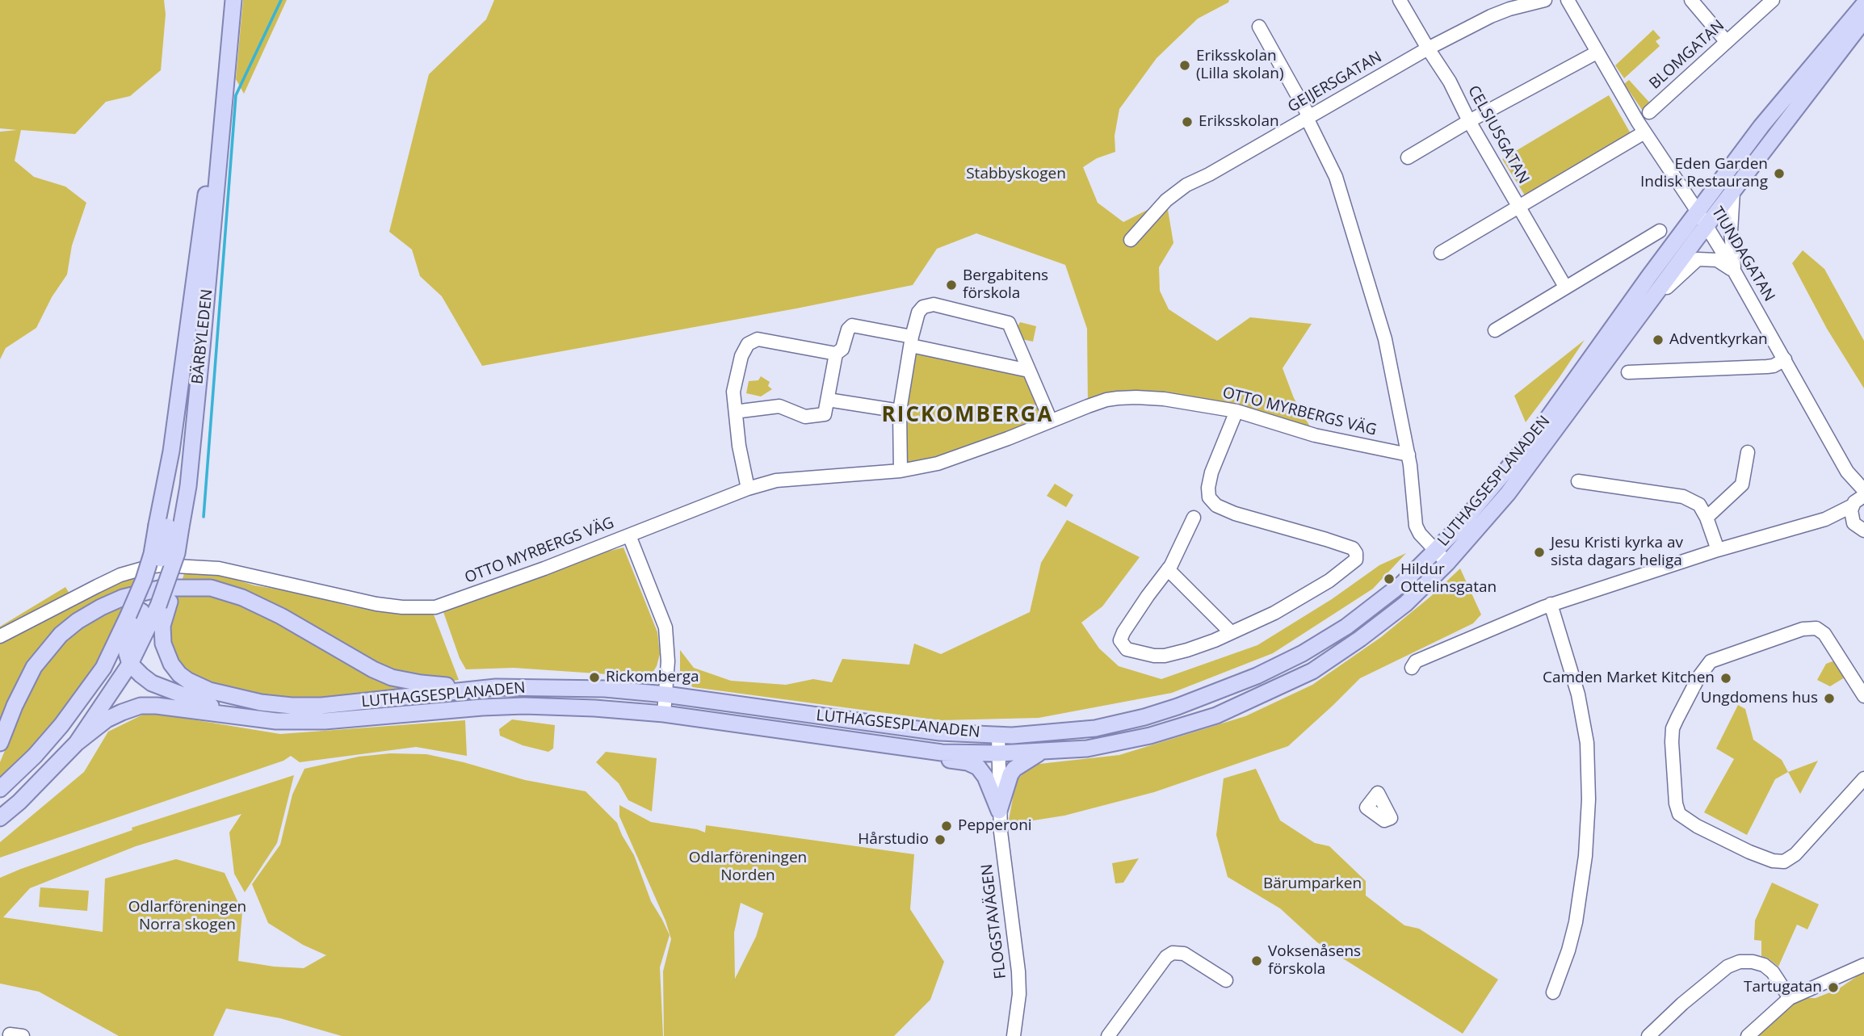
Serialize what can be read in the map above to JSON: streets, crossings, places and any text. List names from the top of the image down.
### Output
{
  "streets": {
    "main road": ["BÄRBYLEDEN", "LUTHAGSESPLANADEN"],
    "street": [
      "BLOMGATAN",
      "GEIJERSGATAN",
      "CELSIUSGATAN",
      "TIUNDAGATAN",
      "OTTO MYRBERGS VÄG",
      "FLOGSTAVÄGEN"
    ]
  },
  "crossings": [
    ["GEIJERSGATAN", "CELSIUSGATAN"],
    ["TIUNDAGATAN", "LUTHAGSESPLANADEN"],
    ["BÄRBYLEDEN", "LUTHAGSESPLANADEN"],
    ["LUTHAGSESPLANADEN", "FLOGSTAVÄGEN"]
  ],
  "districts": ["RICKOMBERGA"],
  "parks": [
    "Stabbyskogen",
    "Odlarföreningen Norden",
    "Bärumparken",
    "Odlarföreningen Norra skogen"
  ],
  "places": [
    "Eriksskolan (Lilla skolan)",
    "Eriksskolan",
    "Eden Garden Indisk Restaurang",
    "Bergabitens förskola",
    "Adventkyrkan",
    "Jesu Kristi kyrka av sista dagars heliga",
    "Hildur Ottelinsgatan",
    "Rickomberga",
    "Camden Market Kitchen",
    "Ungdomens hus",
    "Pepperoni",
    "Hårstudio",
    "Voksenåsens förskola",
    "Tartugatan"
  ]
}
